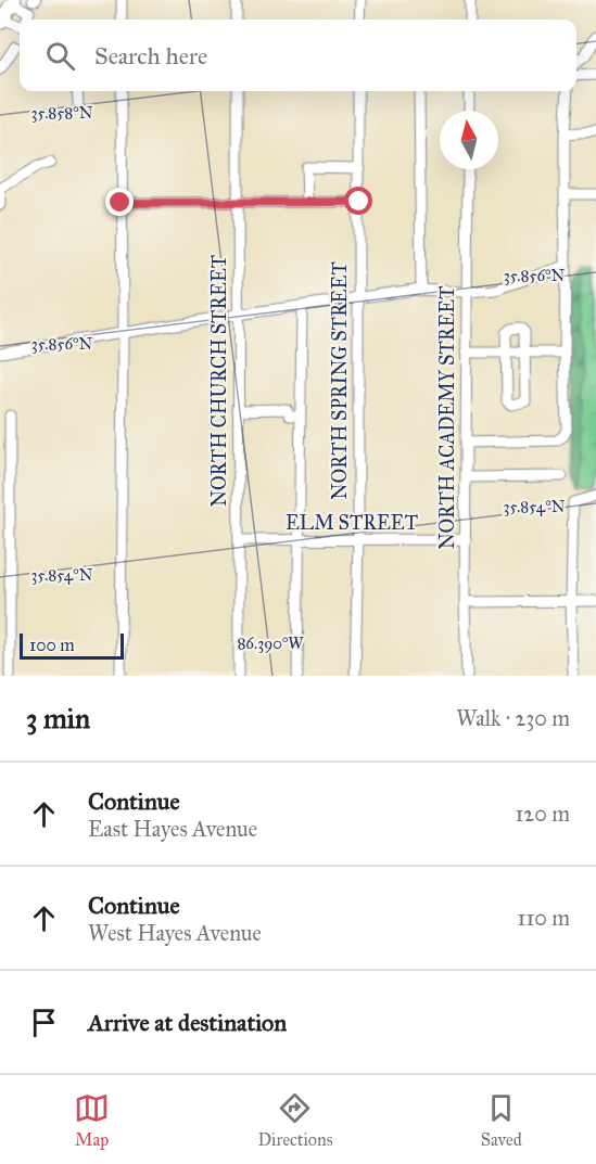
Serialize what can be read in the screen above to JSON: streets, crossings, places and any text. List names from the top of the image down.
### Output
{
  "streets": {
    "street": [
      "NORTH CHURCH STREET",
      "NORTH SPRING STREET",
      "NORTH ACADEMY STREET",
      "ELM STREET"
    ]
  },
  "crossings": [
    ["NORTH CHURCH STREET", "ELM STREET"],
    ["NORTH SPRING STREET", "ELM STREET"],
    ["NORTH ACADEMY STREET", "ELM STREET"]
  ],
  "scale_bar": "100 m",
  "north": "top",
  "page": {
    "search": "Search here",
    "scale": "100 m",
    "heading": ["3 min", "Walk · 230 m"],
    "list": [
      ["Continue", "East Hayes Avenue", "120 m"],
      ["Continue", "West Hayes Avenue", "110 m"],
      "Arrive at destination"
    ],
    "nav": ["Map", "Directions", "Saved"]
  },
  "coordinates": [
    "35.858°N",
    "35.856°N",
    "35.854°N",
    "86.390°W"
  ]
}
